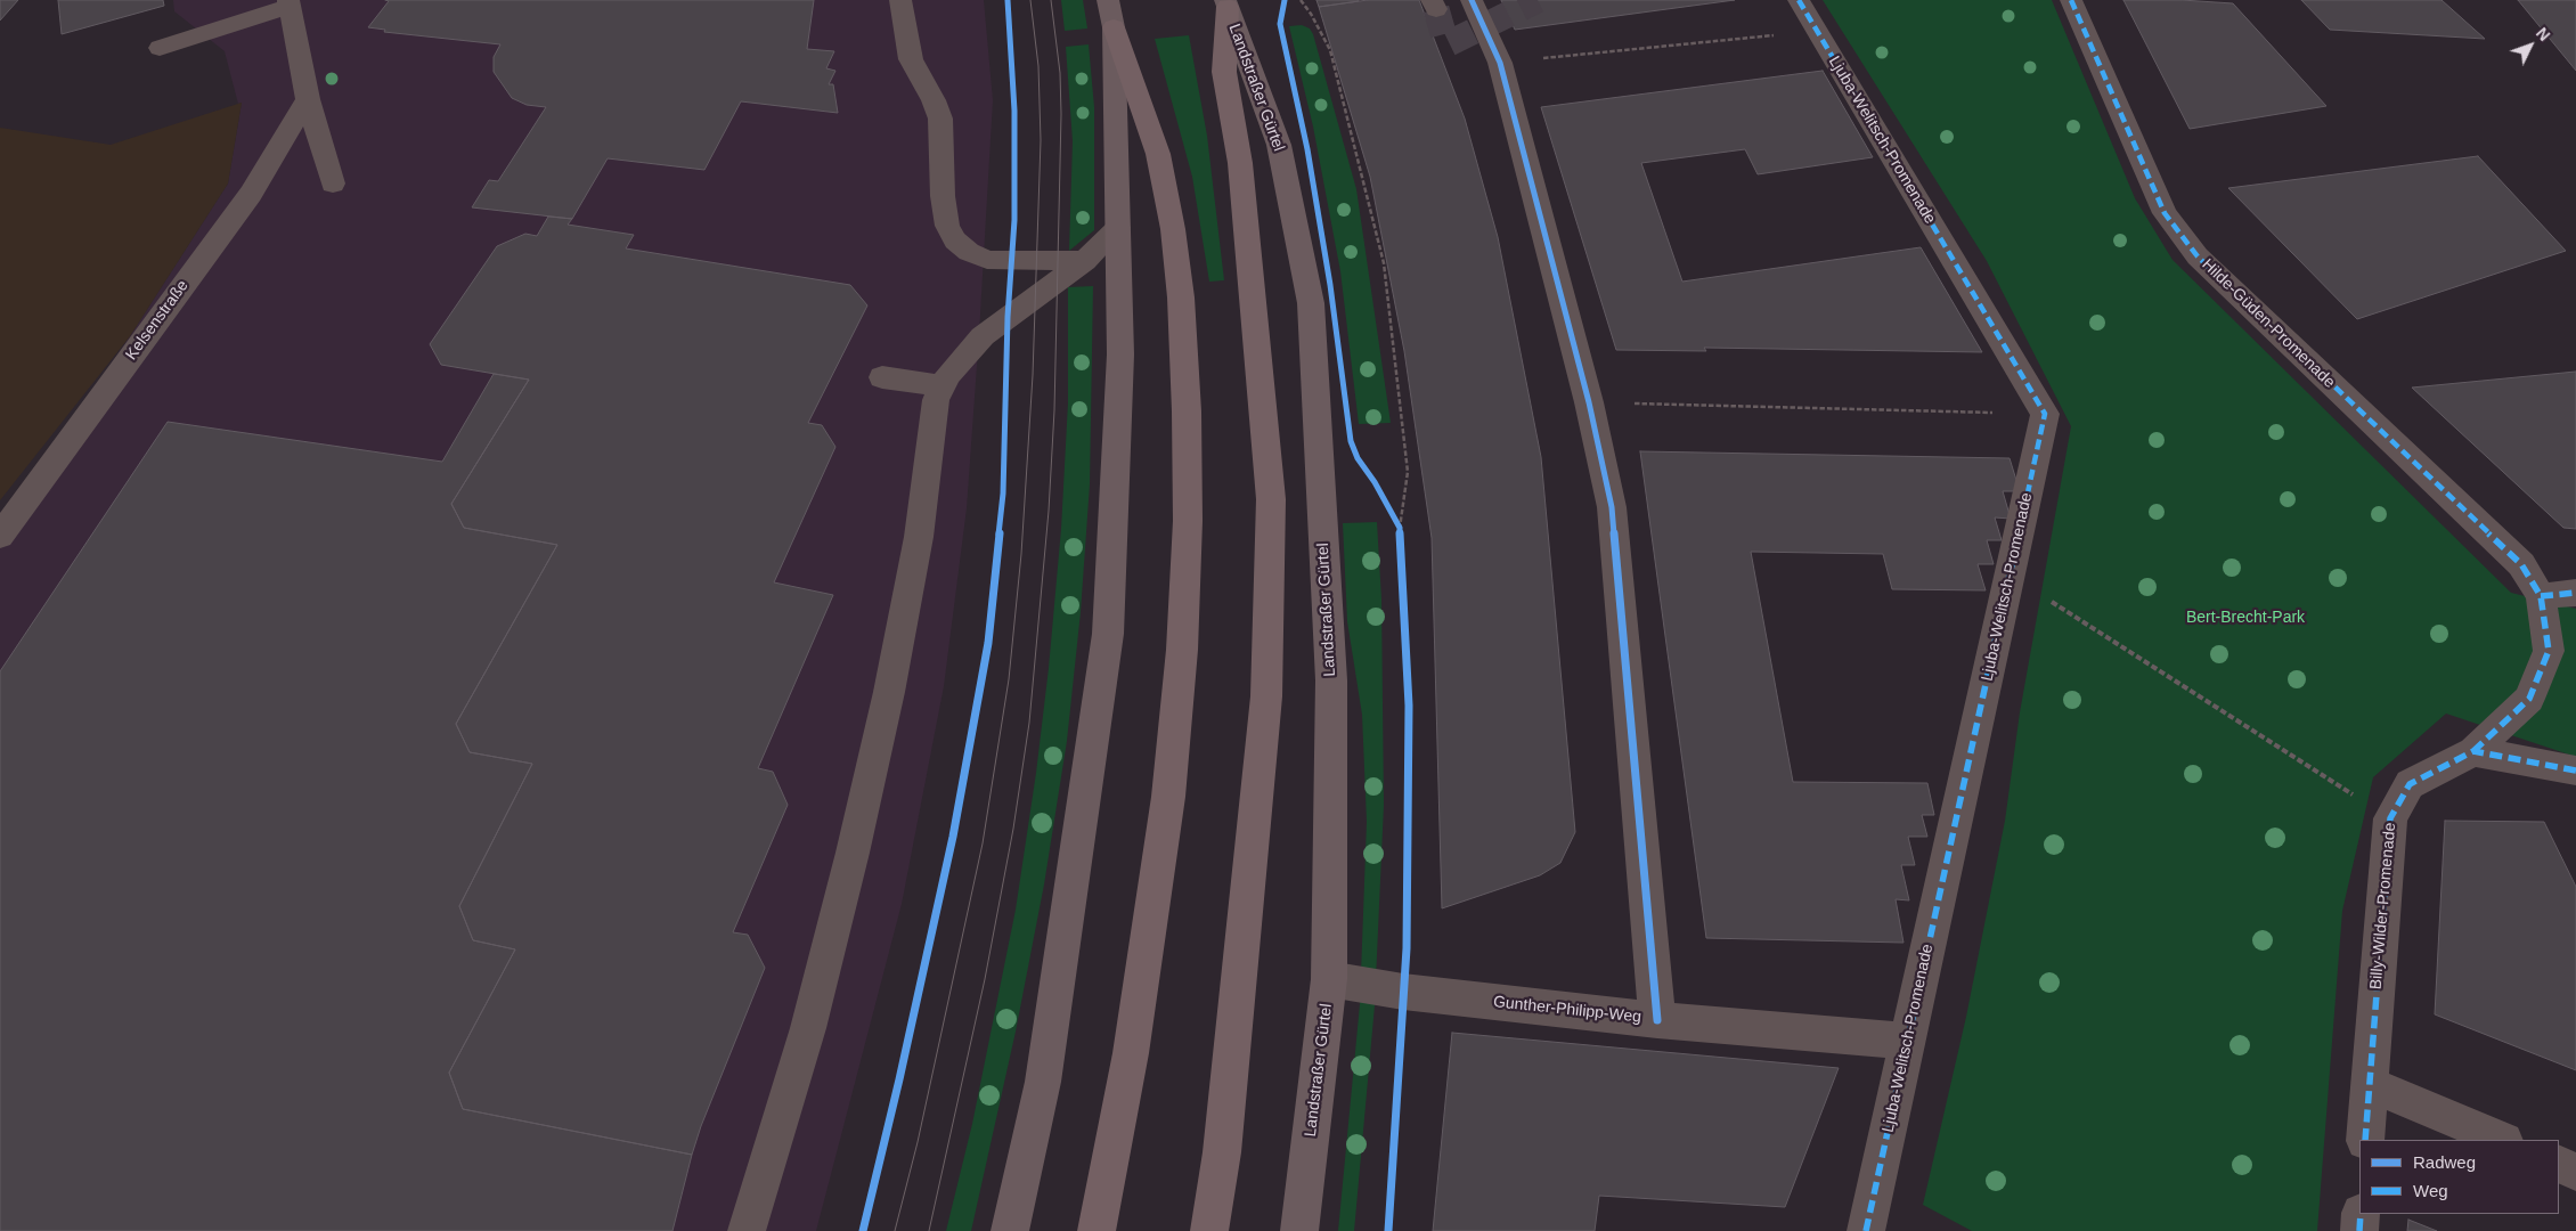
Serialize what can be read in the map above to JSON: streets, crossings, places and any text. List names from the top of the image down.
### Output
{
  "streets": {
    "main road": ["Landstraßer Gürtel"],
    "street": [
      "Ljuba-Welitsch-Promenade",
      "Kelsenstraße",
      "Hilde-Güden-Promenade",
      "Billy-Wilder-Promenade",
      "Gunther-Philipp-Weg"
    ]
  },
  "crossings": [
    ["Landstraßer Gürtel", "Gunther-Philipp-Weg"],
    ["Ljuba-Welitsch-Promenade", "Gunther-Philipp-Weg"],
    ["Hilde-Güden-Promenade", "Billy-Wilder-Promenade"]
  ],
  "parks": ["Bert-Brecht-Park"],
  "legend": ["Radweg", "Weg"],
  "north": "top right"
}
